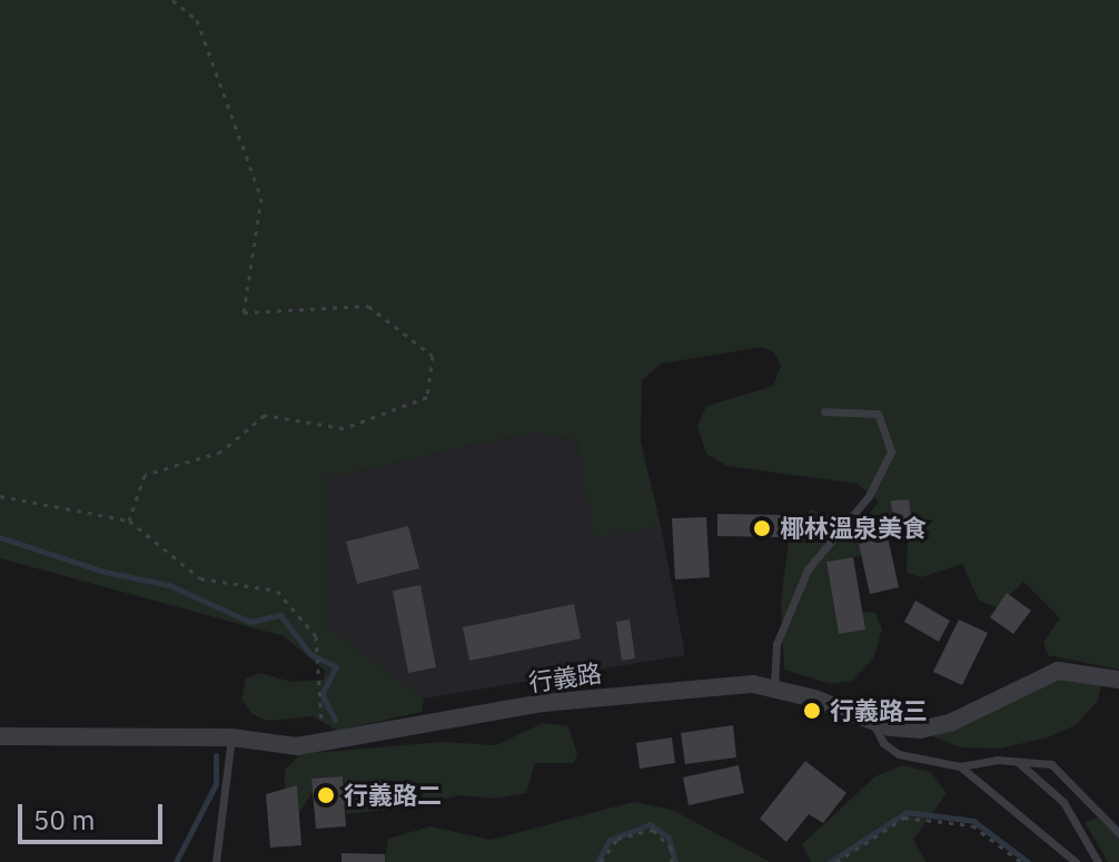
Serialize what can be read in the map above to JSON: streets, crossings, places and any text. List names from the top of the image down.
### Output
{
  "streets": {
    "street": ["行義路"]
  },
  "places": ["椰林溫泉美食", "行義路三", "行義路二"],
  "scale_bar": "50 m"
}
